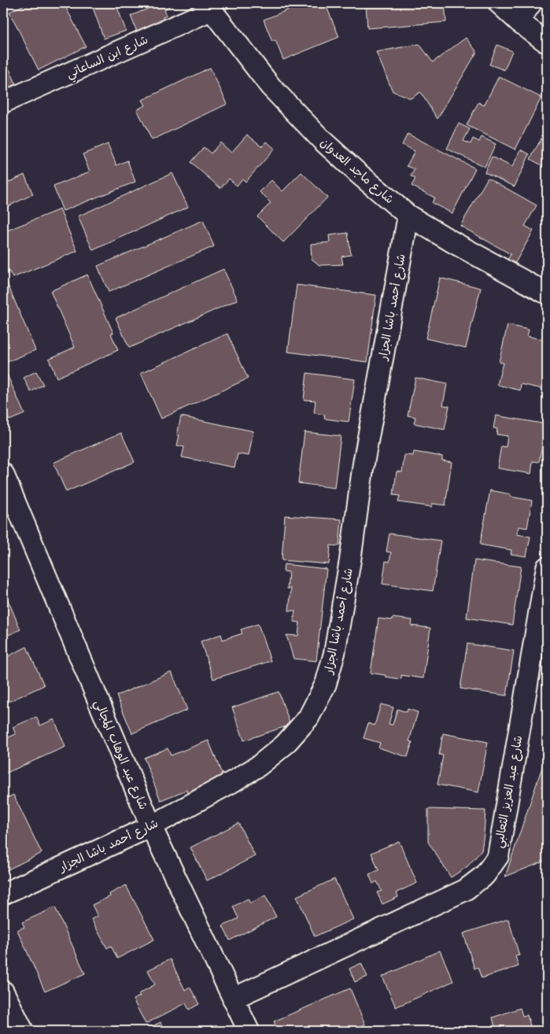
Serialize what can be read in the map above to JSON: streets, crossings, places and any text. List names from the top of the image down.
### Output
{
  "streets": {
    "street": [
      "شارع ابن الساعاتي",
      "شارع ماجد العدوان",
      "شارع أحمد باشا الجزار",
      "شارع عبد الوهاب المجالي",
      "شارع عبد العزيز الثعالبي"
    ]
  },
  "crossings": [
    ["شارع ابن الساعاتي", "شارع ماجد العدوان"],
    ["شارع ماجد العدوان", "شارع أحمد باشا الجزار"],
    ["شارع أحمد باشا الجزار", "شارع عبد الوهاب المجالي"],
    ["شارع عبد الوهاب المجالي", "شارع عبد العزيز الثعالبي"]
  ]
}
